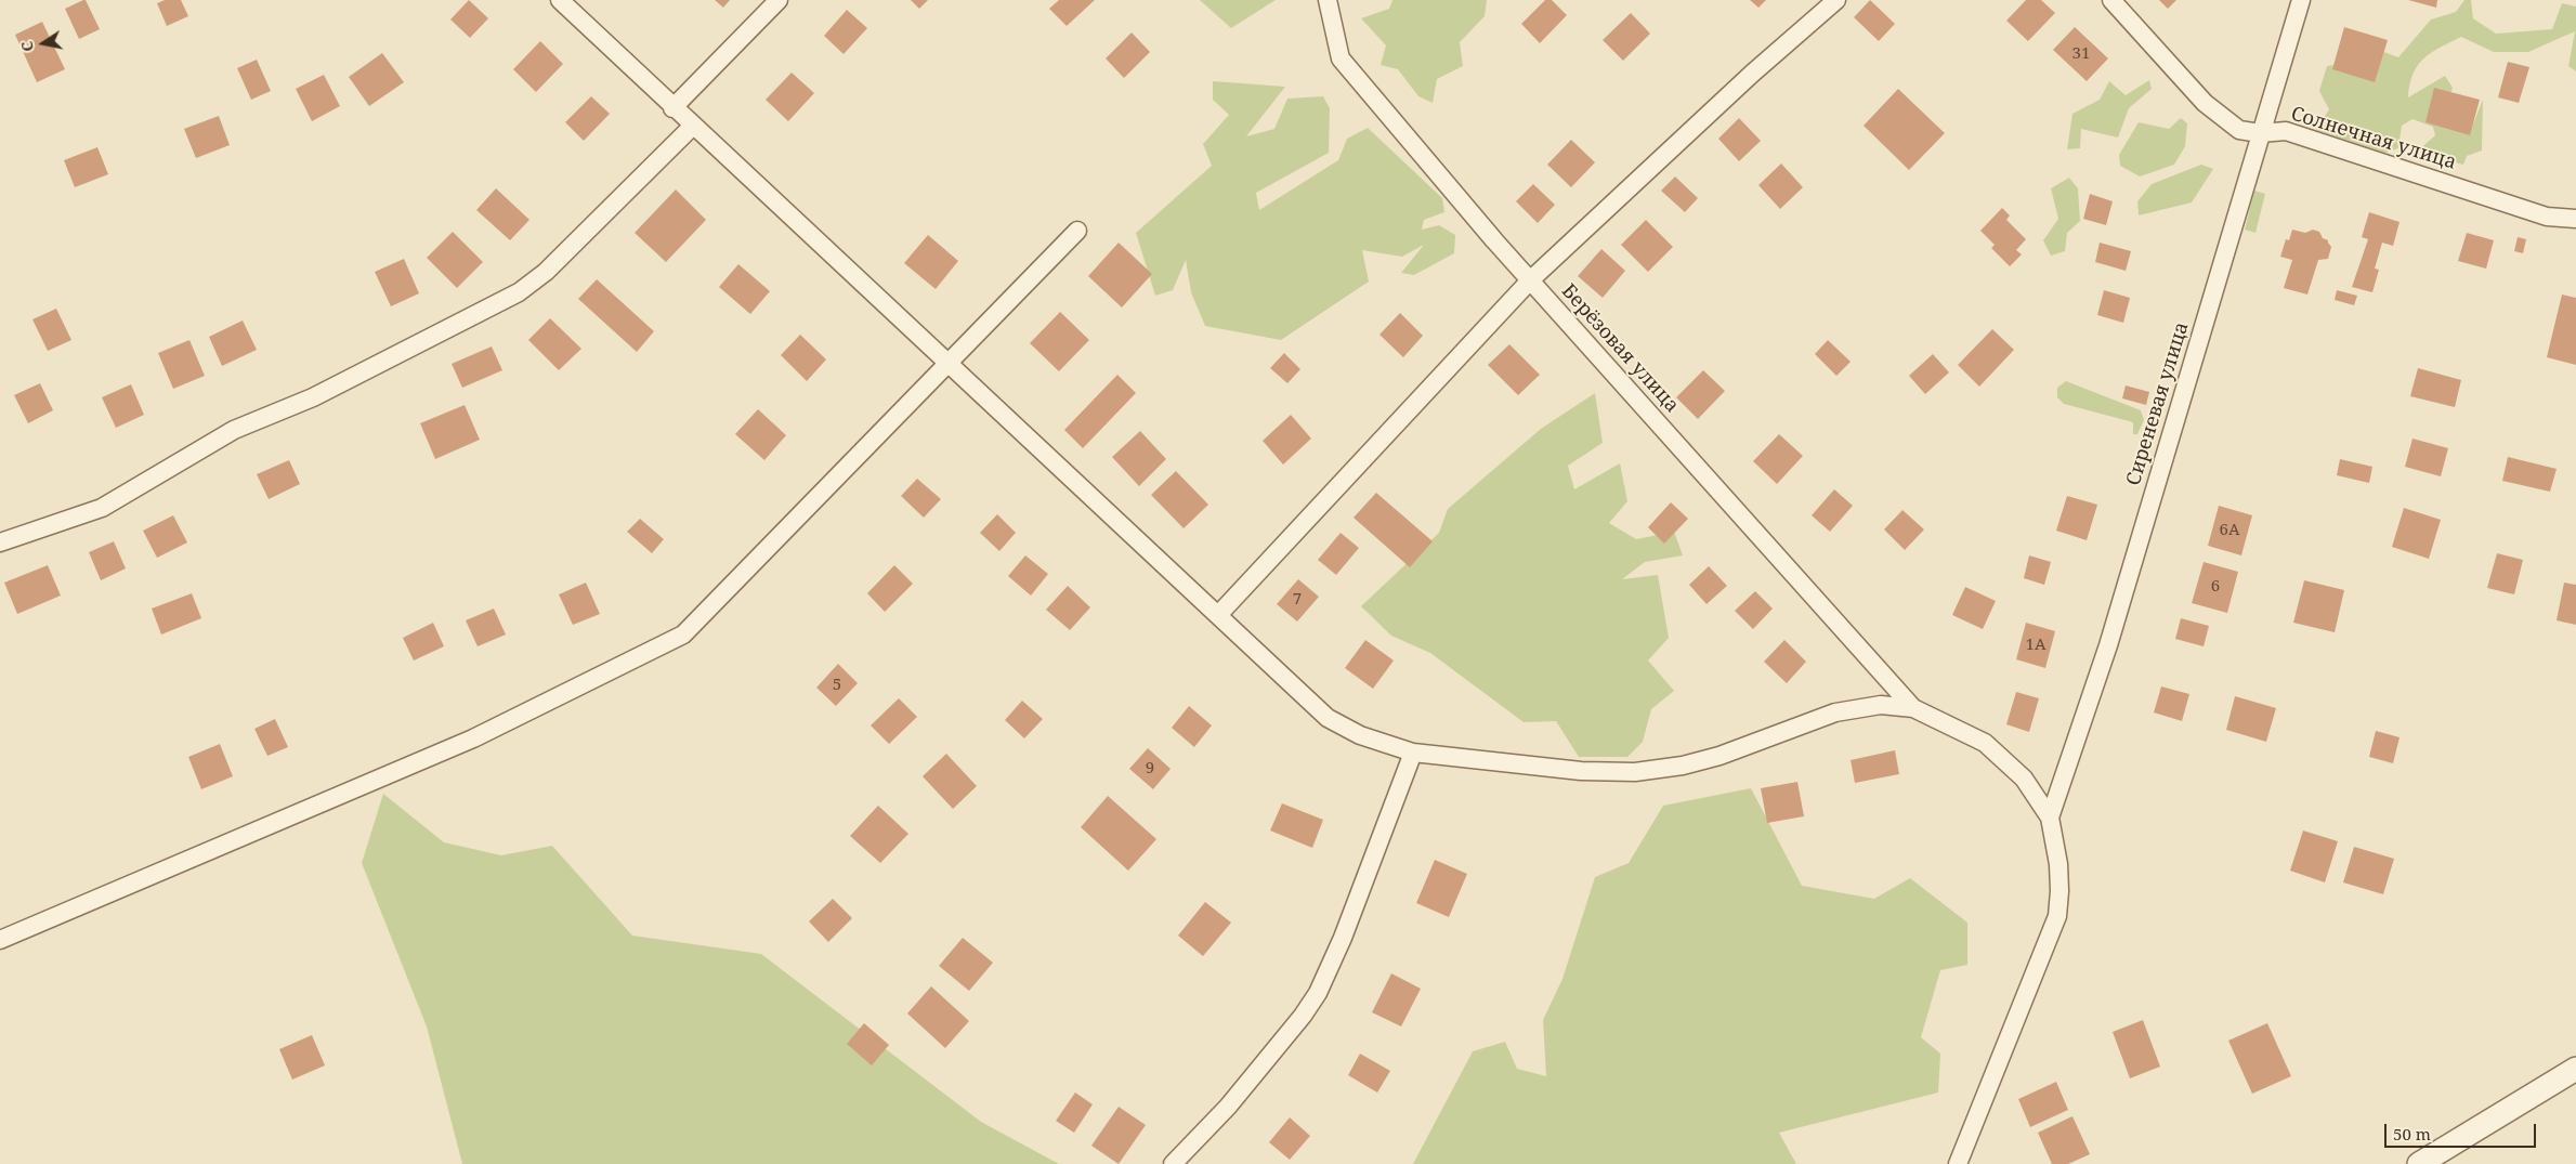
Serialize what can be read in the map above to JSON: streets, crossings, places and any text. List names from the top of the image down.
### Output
{
  "streets": {
    "street": ["Солнечная улица", "Берёзовая улица", "Сиреневая улица"]
  },
  "crossings": [
    ["Солнечная улица", "Сиреневая улица"]
  ],
  "house_numbers": [
    "31",
    "6А",
    "6",
    "7",
    "1А",
    "5",
    "9"
  ],
  "scale_bar": "50 m",
  "north": "left"
}
